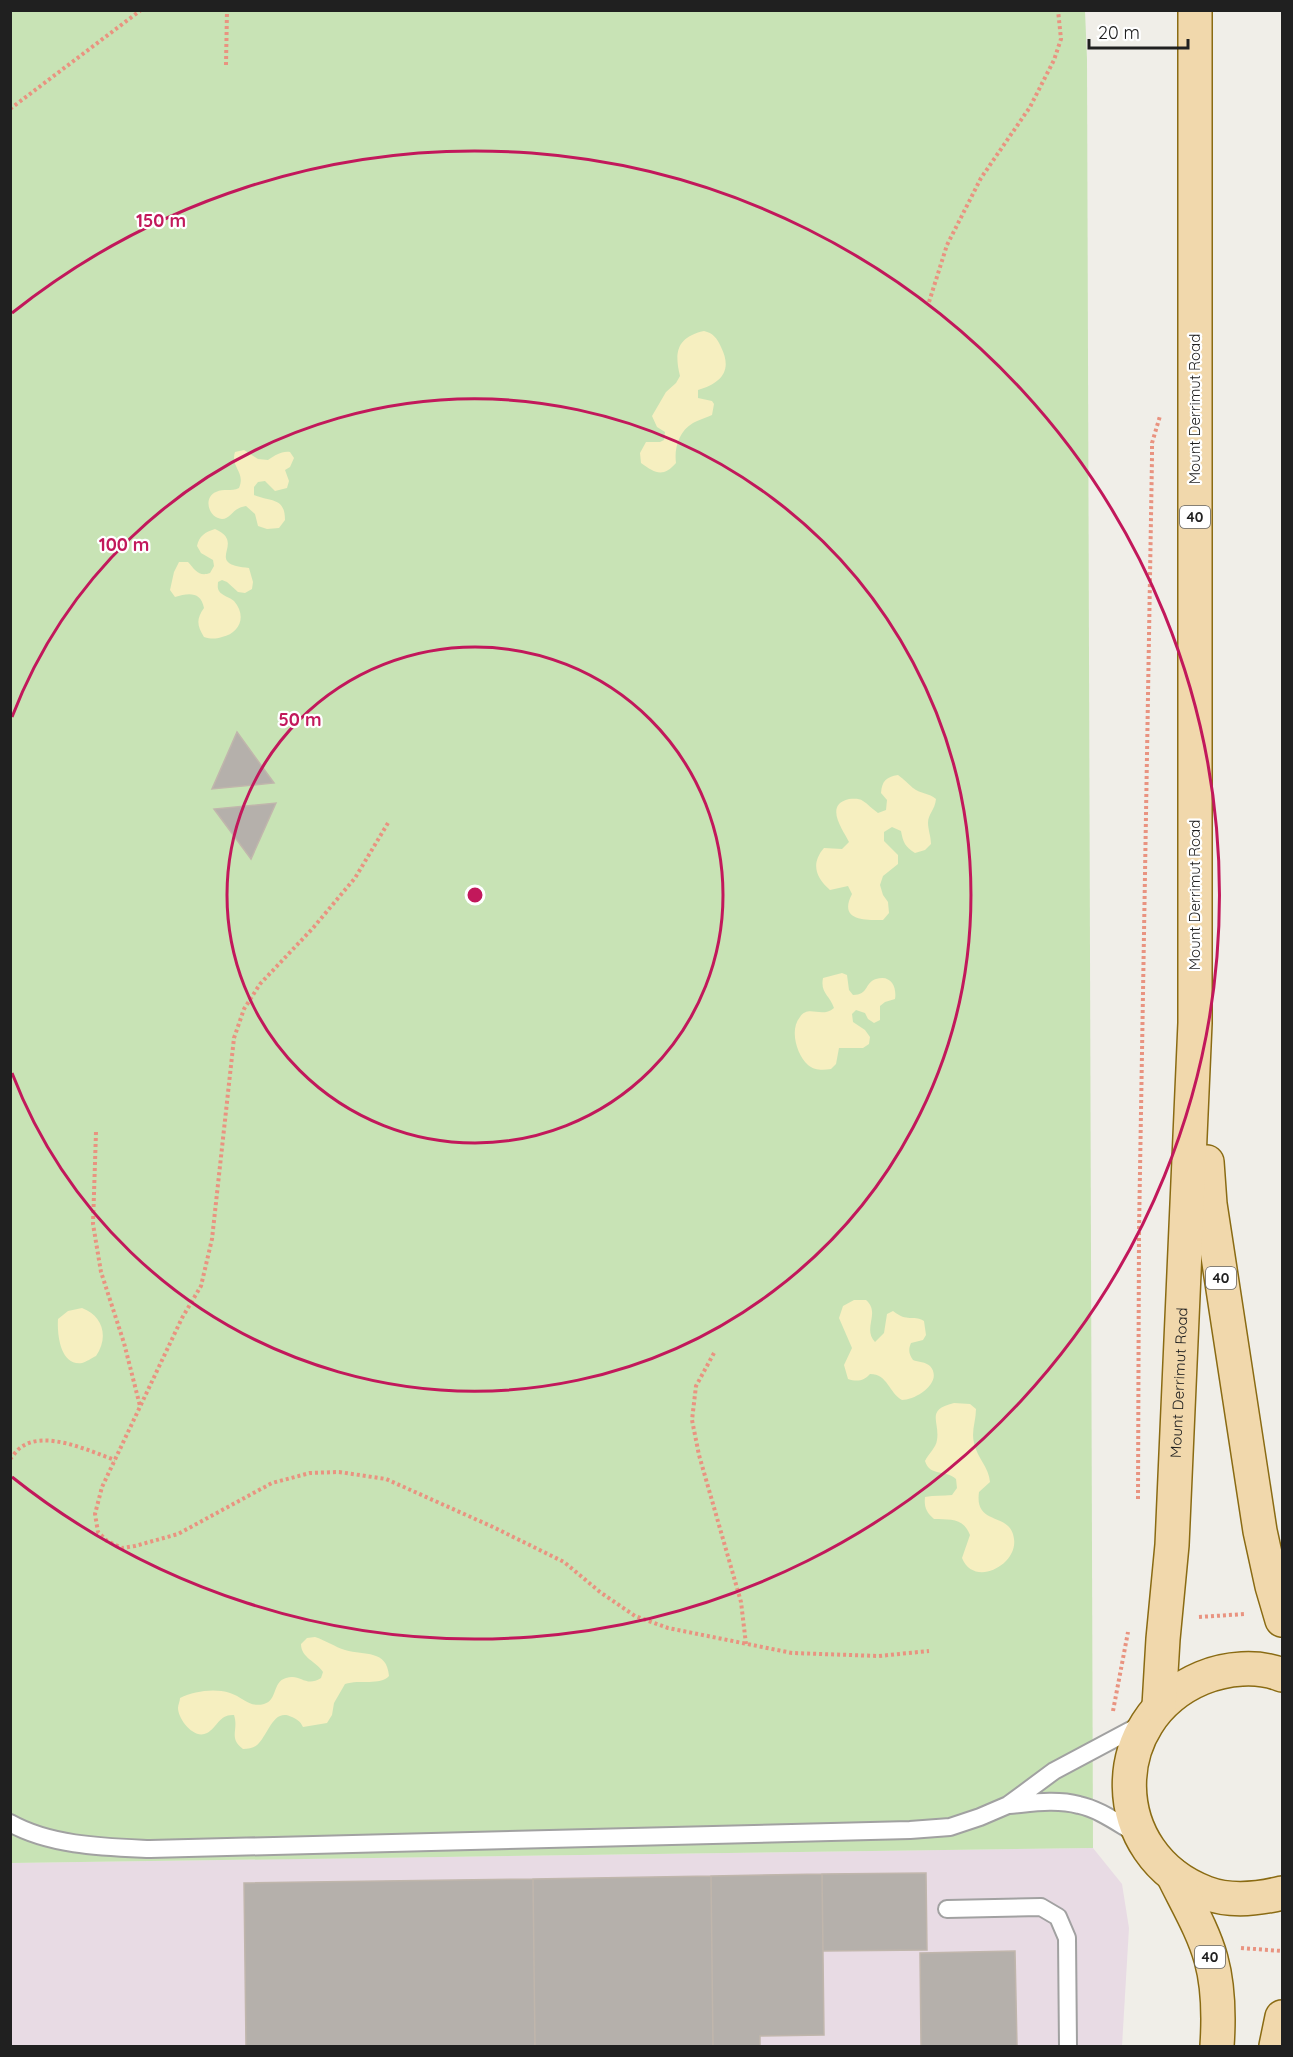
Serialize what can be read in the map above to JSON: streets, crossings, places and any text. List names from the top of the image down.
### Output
{
  "streets": {
    "main road": ["Mount Derrimut Road", "40"]
  },
  "crossings": [
    ["Mount Derrimut Road", "40"]
  ],
  "scale_bar": "20 m",
  "rings": ["150 m", "100 m", "50 m"]
}
